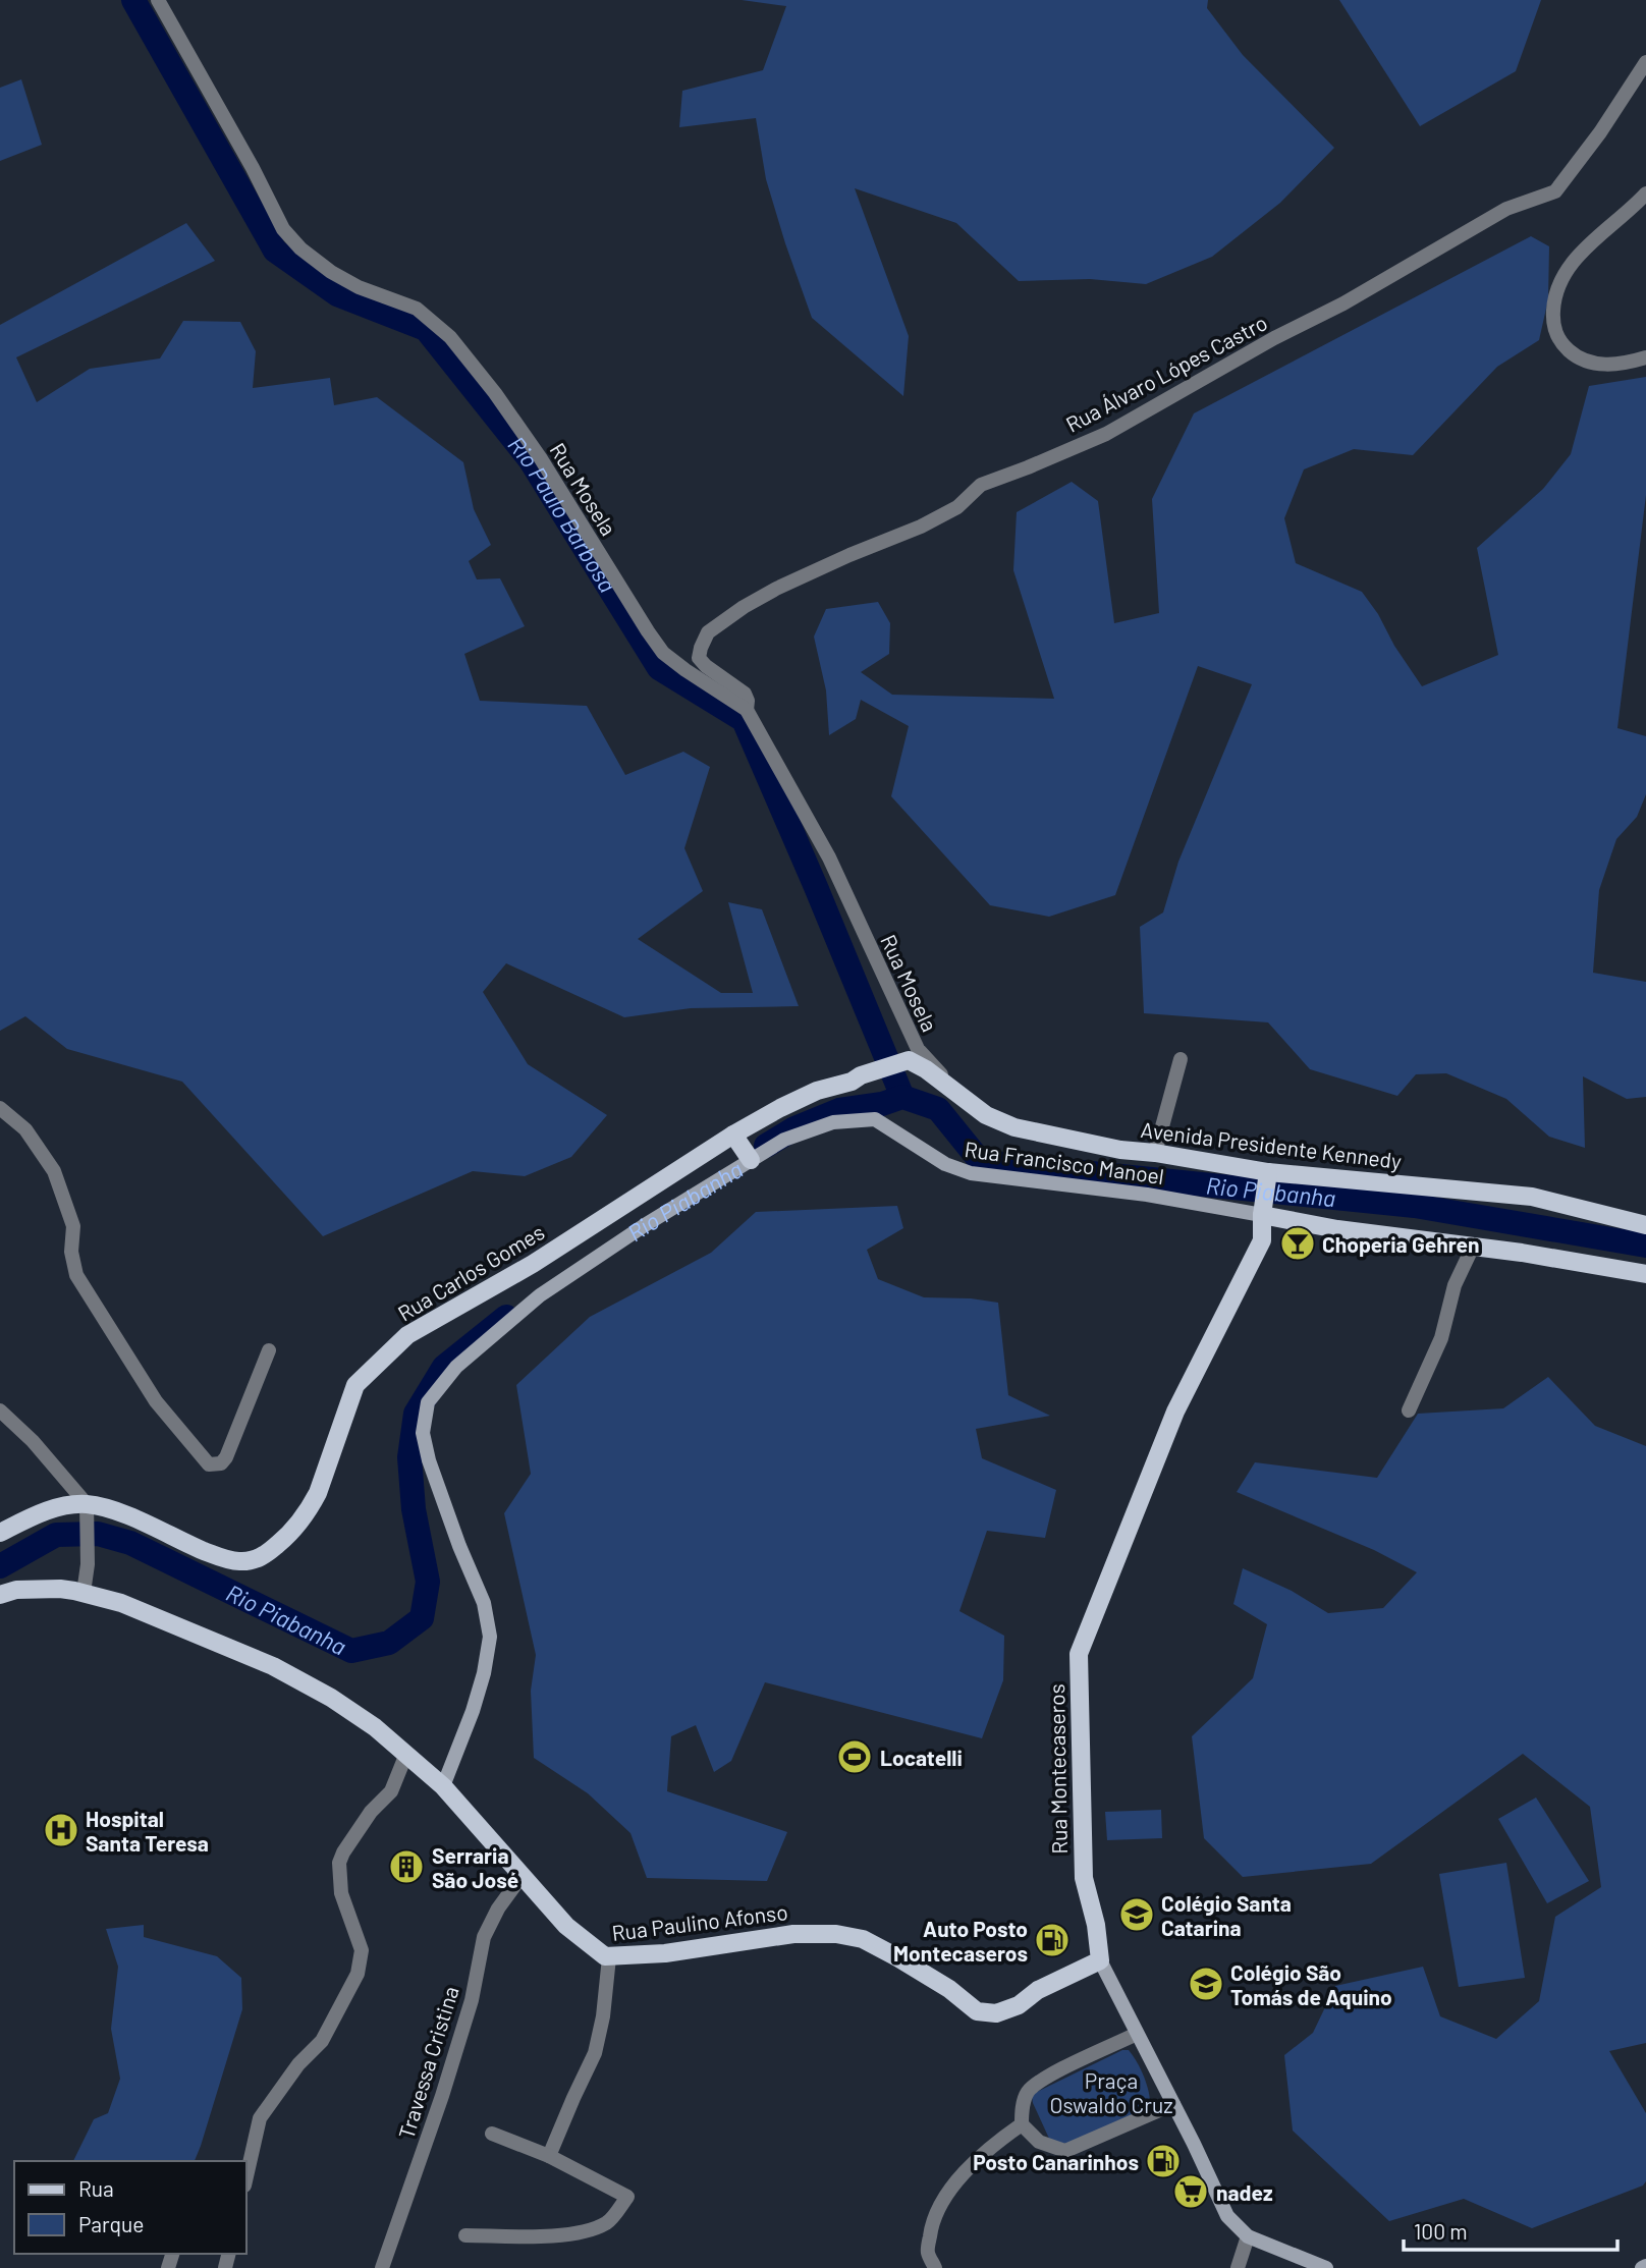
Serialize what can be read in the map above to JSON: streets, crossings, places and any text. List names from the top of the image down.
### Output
{
  "streets": {
    "main road": [
      "Avenida Presidente Kennedy",
      "Rua Francisco Manoel",
      "Rua Carlos Gomes",
      "Rua Montecaseros",
      "Rua Paulino Afonso"
    ],
    "street": ["Rua Álvaro Lópes Castro", "Rua Mosela", "Travessa Cristina"]
  },
  "crossings": [
    ["Rua Álvaro Lópes Castro", "Rua Mosela"],
    ["Rua Mosela", "Avenida Presidente Kennedy"],
    ["Rua Mosela", "Rua Carlos Gomes"],
    ["Avenida Presidente Kennedy", "Rua Carlos Gomes"],
    ["Avenida Presidente Kennedy", "Rua Montecaseros"],
    ["Rua Francisco Manoel", "Rua Montecaseros"],
    ["Rua Francisco Manoel", "Rua Paulino Afonso"],
    ["Rua Montecaseros", "Rua Paulino Afonso"],
    ["Rua Paulino Afonso", "Travessa Cristina"]
  ],
  "water": ["Rio Paulo Barbosa", "Rio Piabanha"],
  "parks": ["Praça Oswaldo Cruz"],
  "places": {
    "bar": ["Choperia Gehren"],
    "sports": ["Locatelli"],
    "hospital": ["Hospital Santa Teresa"],
    "building": ["Serraria São José"],
    "school or university": ["Colégio Santa Catarina", "Colégio São Tomás de Aquino"],
    "fuel station": ["Auto Posto Montecaseros", "Posto Canarinhos"],
    "supermarket": ["nadez"]
  },
  "legend": ["Rua", "Parque"],
  "scale_bar": "100 m"
}
